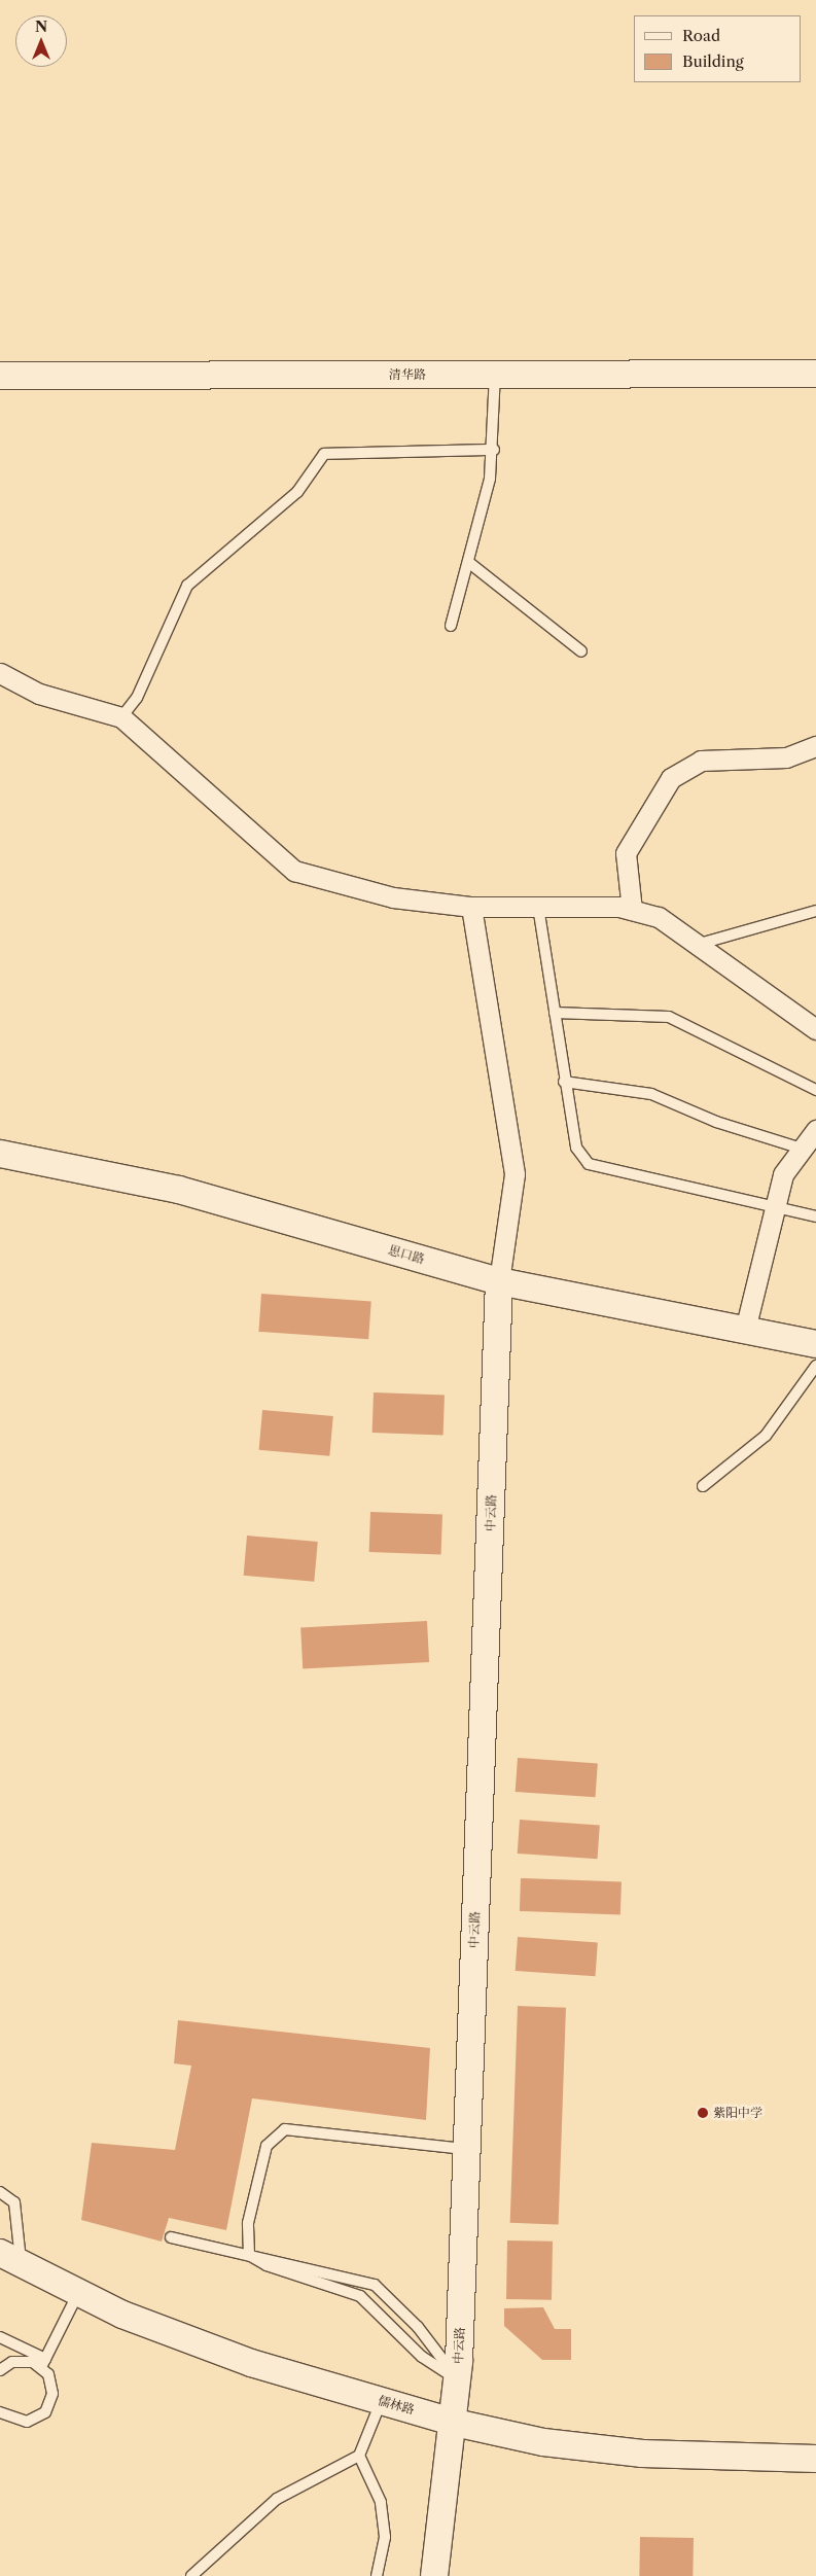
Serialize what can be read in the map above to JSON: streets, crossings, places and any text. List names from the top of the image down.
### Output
{
  "streets": {
    "street": [
      "清华路",
      "思口路",
      "中云路",
      "儒林路"
    ]
  },
  "crossings": [
    ["思口路", "中云路"],
    ["中云路", "儒林路"]
  ],
  "places": ["紫阳中学"],
  "legend": ["Road", "Building"],
  "north": "top"
}
